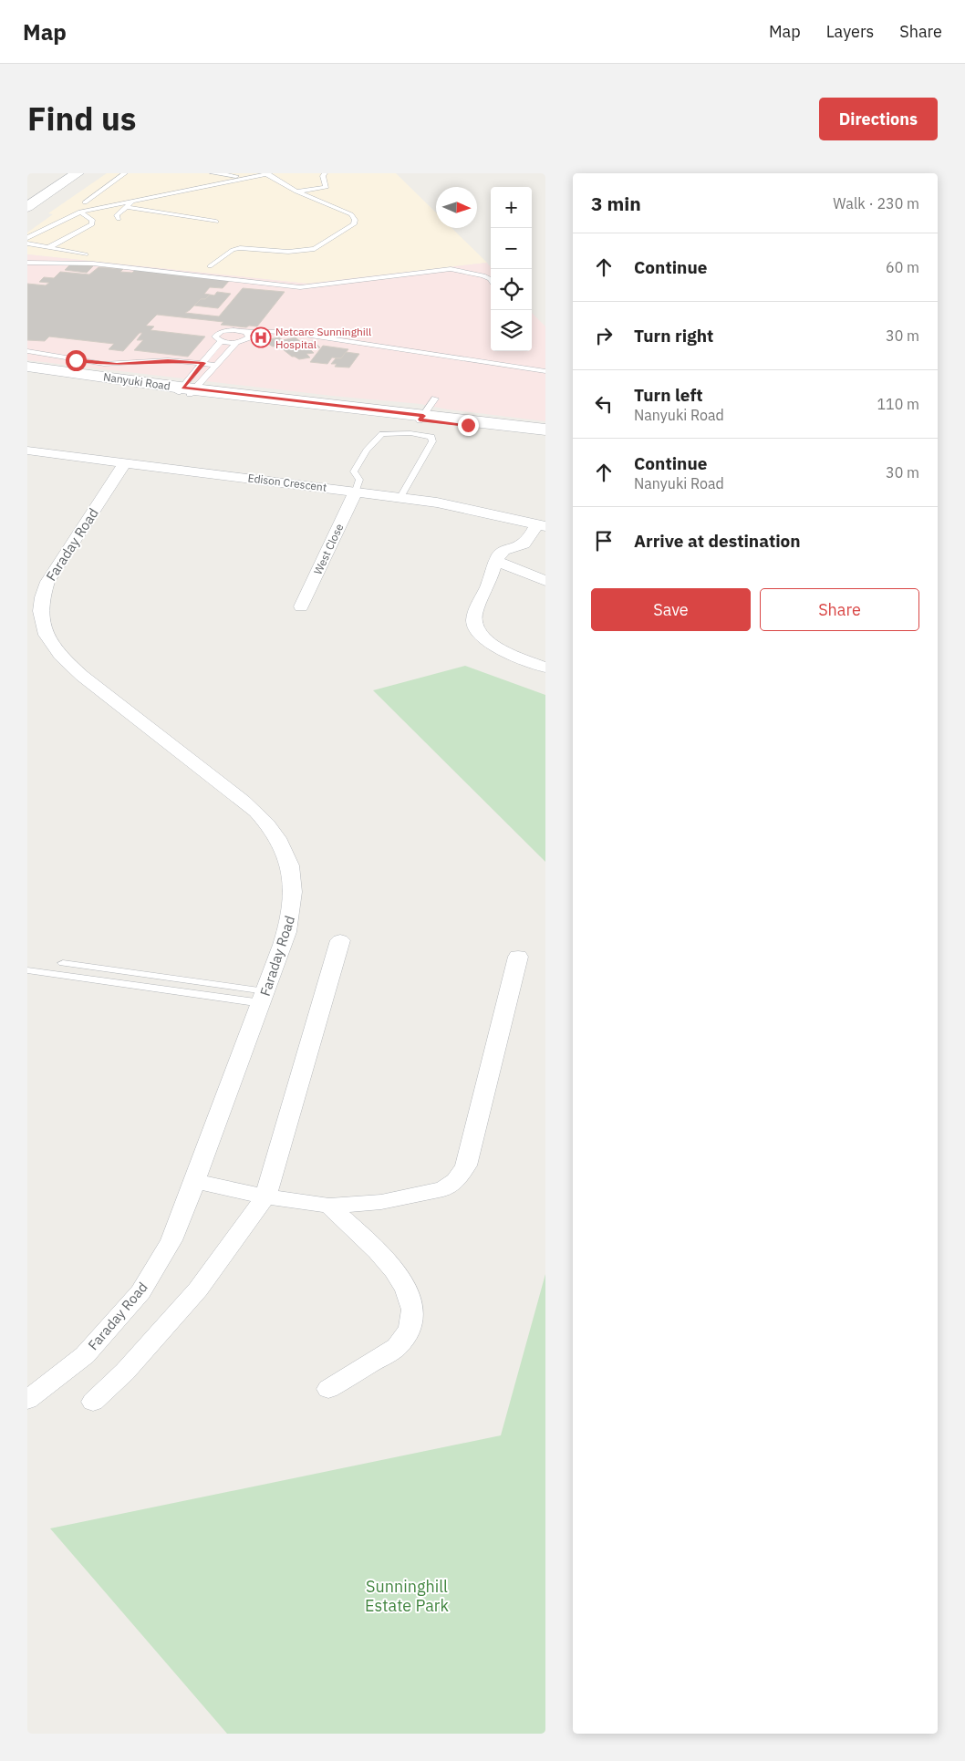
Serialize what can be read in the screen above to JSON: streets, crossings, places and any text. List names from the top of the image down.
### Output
{
  "streets": {
    "main road": ["Nanyuki Road"],
    "street": ["Edison Crescent", "Faraday Road", "West Close"]
  },
  "crossings": [
    ["Edison Crescent", "Faraday Road"],
    ["Edison Crescent", "West Close"]
  ],
  "parks": ["Sunninghill Estate Park"],
  "places": {
    "hospital": ["Netcare Sunninghill Hospital"]
  },
  "north": "right",
  "page": {
    "header": "Map",
    "nav": ["Map", "Layers", "Share"],
    "title": "Find us",
    "buttons": [
      "Directions",
      ["Save", "Share"]
    ],
    "heading": ["3 min", "Walk · 230 m"],
    "map_buttons": ["+", "−"],
    "list": [
      ["Continue", "60 m"],
      ["Turn right", "30 m"],
      ["Turn left", "Nanyuki Road", "110 m"],
      ["Continue", "Nanyuki Road", "30 m"],
      "Arrive at destination"
    ]
  }
}
